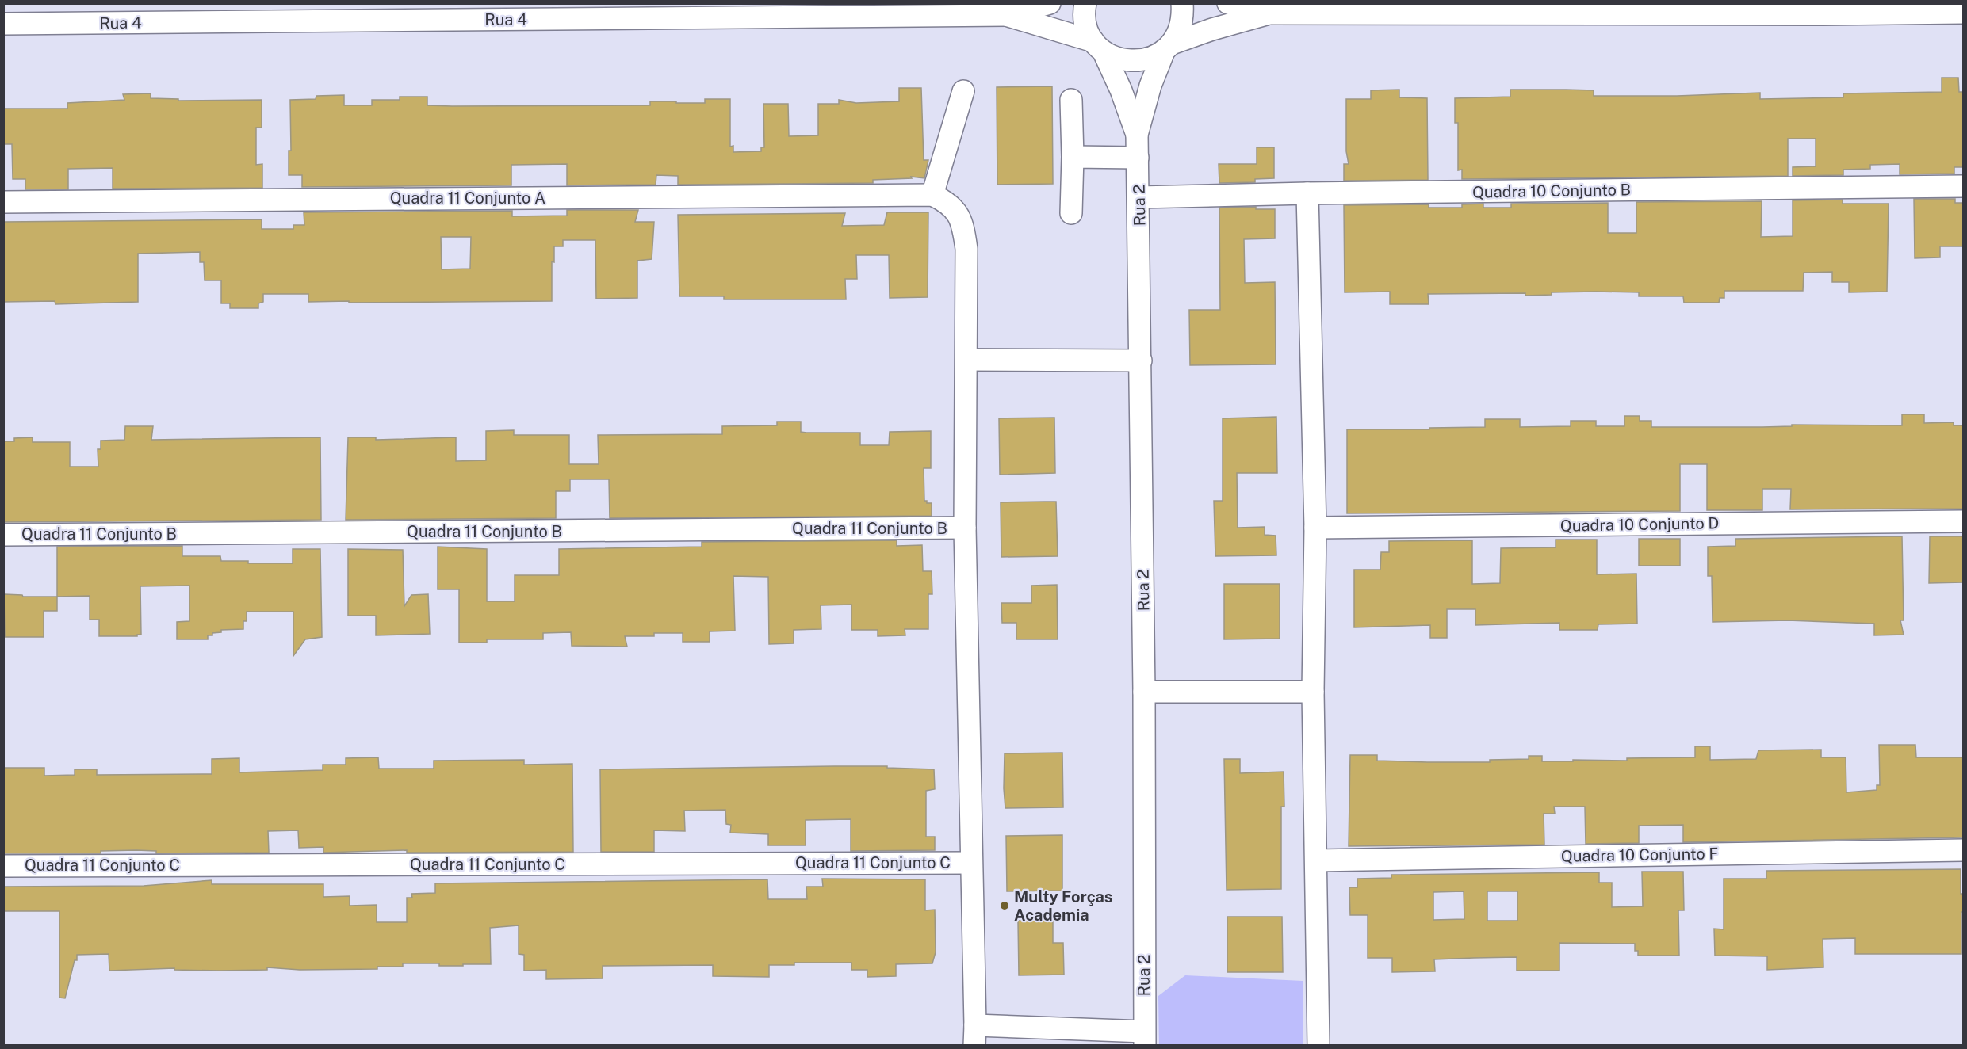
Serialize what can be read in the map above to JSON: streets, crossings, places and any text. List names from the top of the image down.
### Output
{
  "streets": {
    "street": [
      "Rua 4",
      "Quadra 10 Conjunto B",
      "Quadra 11 Conjunto A",
      "Rua 2",
      "Quadra 10 Conjunto D",
      "Quadra 11 Conjunto B",
      "Quadra 10 Conjunto F",
      "Quadra 11 Conjunto C"
    ]
  },
  "crossings": [
    ["Quadra 10 Conjunto B", "Rua 2"]
  ],
  "places": ["Multy Forças Academia"]
}
